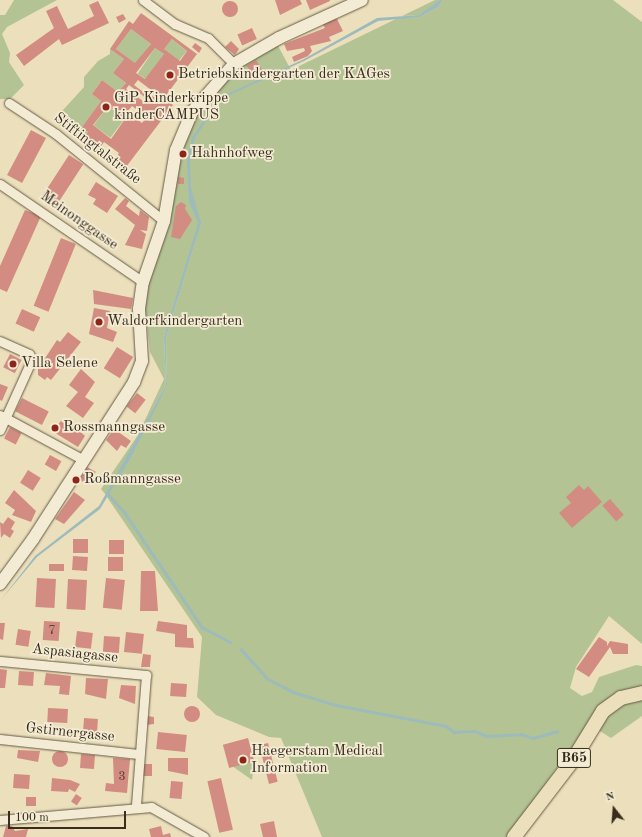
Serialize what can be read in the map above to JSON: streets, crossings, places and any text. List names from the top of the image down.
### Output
{
  "streets": {
    "main road": ["B65"],
    "street": [
      "Stiftingtalstraße",
      "Meinonggasse",
      "Aspasiagasse",
      "Gstirnergasse"
    ]
  },
  "crossings": [
    ["Aspasiagasse", "Gstirnergasse"]
  ],
  "places": [
    "Betriebskindergarten der KAGes",
    "GiP Kinderkrippe kinderCAMPUS",
    "Hahnhofweg",
    "Waldorfkindergarten",
    "Villa Selene",
    "Rossmanngasse",
    "Roßmanngasse",
    "Haegerstam Medical Information"
  ],
  "house_numbers": ["7", "3"],
  "scale_bar": "100 m",
  "north": "top"
}
